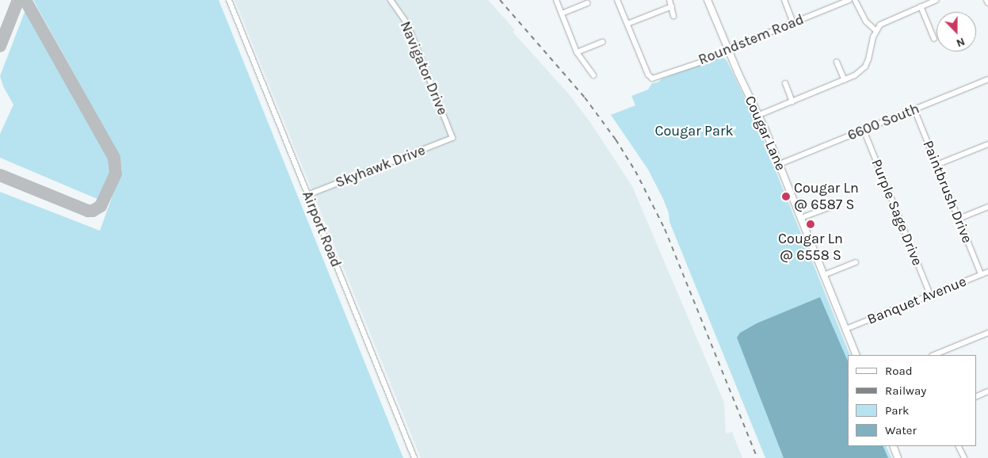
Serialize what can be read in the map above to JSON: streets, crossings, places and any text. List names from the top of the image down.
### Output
{
  "streets": {
    "main road": ["Cougar Lane"],
    "street": [
      "Roundstem Road",
      "Navigator Drive",
      "6600 South",
      "Skyhawk Drive",
      "Paintbrush Drive",
      "Purple Sage Drive",
      "Airport Road",
      "Banquet Avenue"
    ]
  },
  "crossings": [
    ["Roundstem Road", "Cougar Lane"],
    ["Navigator Drive", "Skyhawk Drive"],
    ["6600 South", "Cougar Lane"],
    ["6600 South", "Paintbrush Drive"],
    ["6600 South", "Purple Sage Drive"],
    ["Cougar Lane", "Banquet Avenue"],
    ["Skyhawk Drive", "Airport Road"],
    ["Paintbrush Drive", "Banquet Avenue"],
    ["Purple Sage Drive", "Banquet Avenue"]
  ],
  "parks": ["Cougar Park"],
  "places": ["Cougar Ln @ 6587 S", "Cougar Ln @ 6558 S"],
  "legend": [
    "Road",
    "Railway",
    "Park",
    "Water"
  ],
  "north": "bottom"
}
